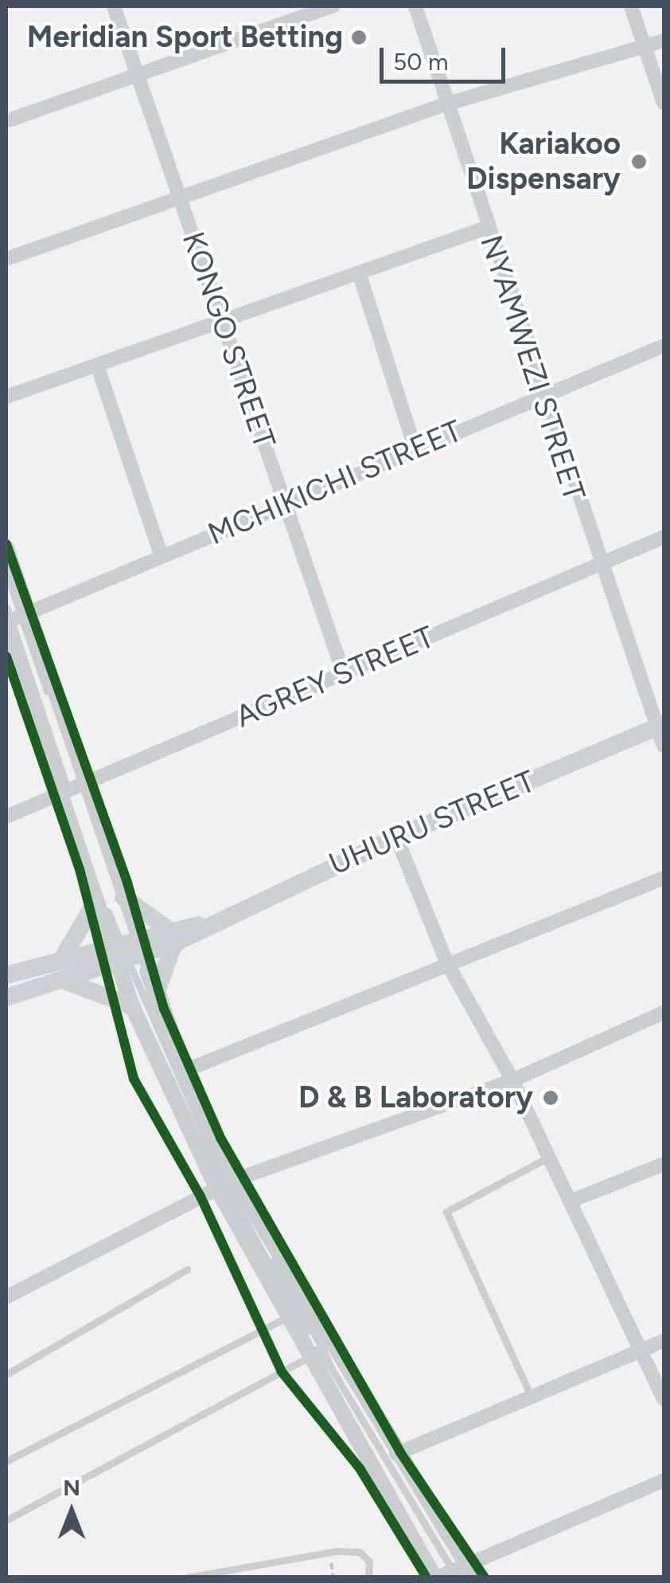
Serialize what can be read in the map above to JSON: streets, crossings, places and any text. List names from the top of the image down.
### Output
{
  "streets": {
    "main road": ["UHURU STREET"],
    "street": [
      "KONGO STREET",
      "NYAMWEZI STREET",
      "MCHIKICHI STREET",
      "AGREY STREET"
    ]
  },
  "crossings": [
    ["KONGO STREET", "MCHIKICHI STREET"],
    ["KONGO STREET", "AGREY STREET"],
    ["NYAMWEZI STREET", "MCHIKICHI STREET"],
    ["NYAMWEZI STREET", "AGREY STREET"],
    ["NYAMWEZI STREET", "UHURU STREET"]
  ],
  "places": ["Meridian Sport Betting", "Kariakoo Dispensary", "D & B Laboratory"],
  "scale_bar": "50 m",
  "north": "top"
}
